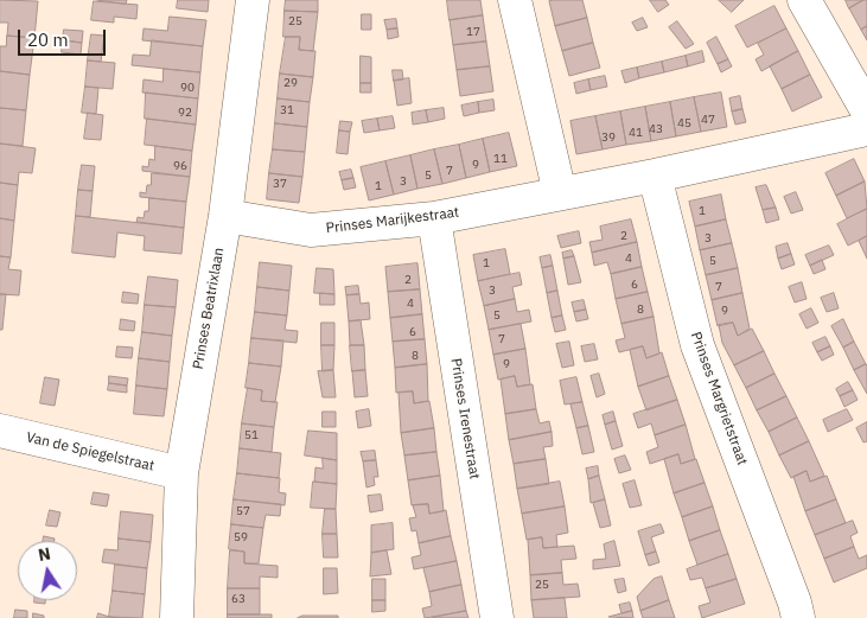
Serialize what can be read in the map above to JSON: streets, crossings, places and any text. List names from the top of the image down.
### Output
{
  "streets": {
    "street": [
      "Prinses Marijkestraat",
      "Prinses Beatrixlaan",
      "Prinses Margrietstraat",
      "Prinses Irenestraat",
      "Van de Spiegelstraat"
    ]
  },
  "crossings": [
    ["Prinses Marijkestraat", "Prinses Beatrixlaan"],
    ["Prinses Marijkestraat", "Prinses Margrietstraat"],
    ["Prinses Marijkestraat", "Prinses Irenestraat"],
    ["Prinses Beatrixlaan", "Van de Spiegelstraat"]
  ],
  "house_numbers": [
    "25",
    "17",
    "29",
    "90",
    "31",
    "92",
    "47",
    "45",
    "43",
    "41",
    "39",
    "11",
    "9",
    "96",
    "7",
    "5",
    "3",
    "37",
    "1",
    "1",
    "2",
    "3",
    "4",
    "5",
    "1",
    "2",
    "6",
    "7",
    "3",
    "4",
    "8",
    "9",
    "5",
    "6",
    "7",
    "8",
    "9",
    "51",
    "57",
    "59",
    "25",
    "63"
  ],
  "scale_bar": "20 m",
  "north": "top"
}
